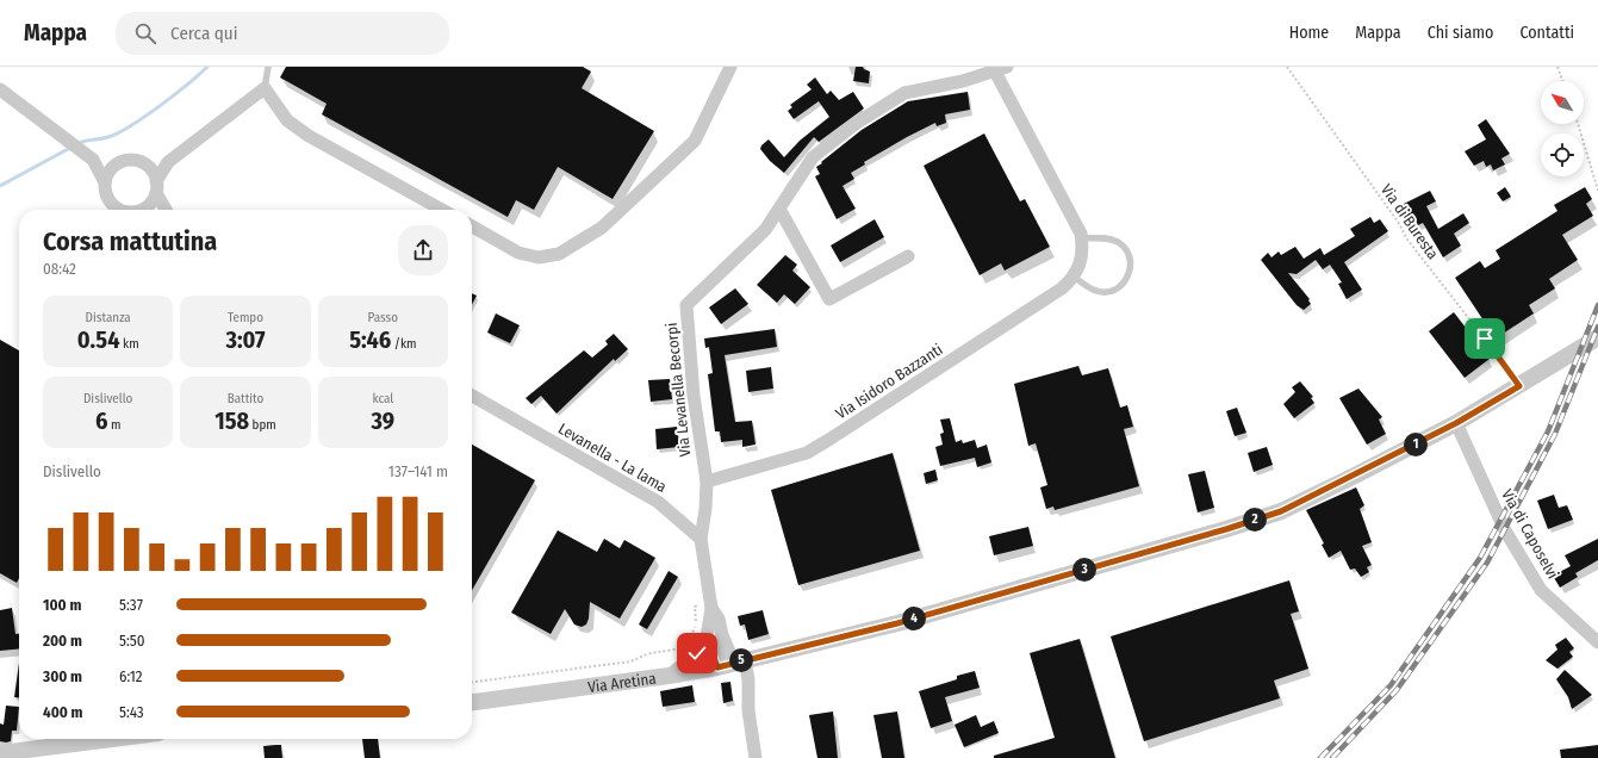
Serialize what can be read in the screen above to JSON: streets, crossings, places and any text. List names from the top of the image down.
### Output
{
  "streets": {
    "street": [
      "Via Isidoro Bazzanti",
      "Via Levanella Becorpi",
      "Levanella - La lama",
      "Via di Caposelvi",
      "Via Aretina"
    ],
    "path": ["Via di Buresta"]
  },
  "crossings": [
    ["Via di Buresta", "Via Aretina"],
    ["Via Isidoro Bazzanti", "Via Levanella Becorpi"],
    ["Via Levanella Becorpi", "Levanella - La lama"],
    ["Via di Caposelvi", "Via Aretina"]
  ],
  "north": "top left",
  "page": {
    "header": "Mappa",
    "search": "Cerca qui",
    "nav": [
      "Home",
      "Mappa",
      "Chi siamo",
      "Contatti"
    ],
    "heading": ["Corsa mattutina", "08:42"],
    "stats": [
      ["Distanza", "0.54 km"],
      ["Tempo", "3:07"],
      ["Passo", "5:46 /km"],
      ["Dislivello", "6 m"],
      ["Battito", "158 bpm"],
      ["kcal", "39"]
    ],
    "pins": [
      "1",
      "2",
      "3",
      "4",
      "5"
    ],
    "chart": ["Dislivello", "137–141 m"],
    "list": [
      {
        "name": "100 m",
        "note": "5:37"
      },
      {
        "name": "200 m",
        "note": "5:50"
      },
      {
        "name": "300 m",
        "note": "6:12"
      },
      {
        "name": "400 m",
        "note": "5:43"
      }
    ]
  }
}
